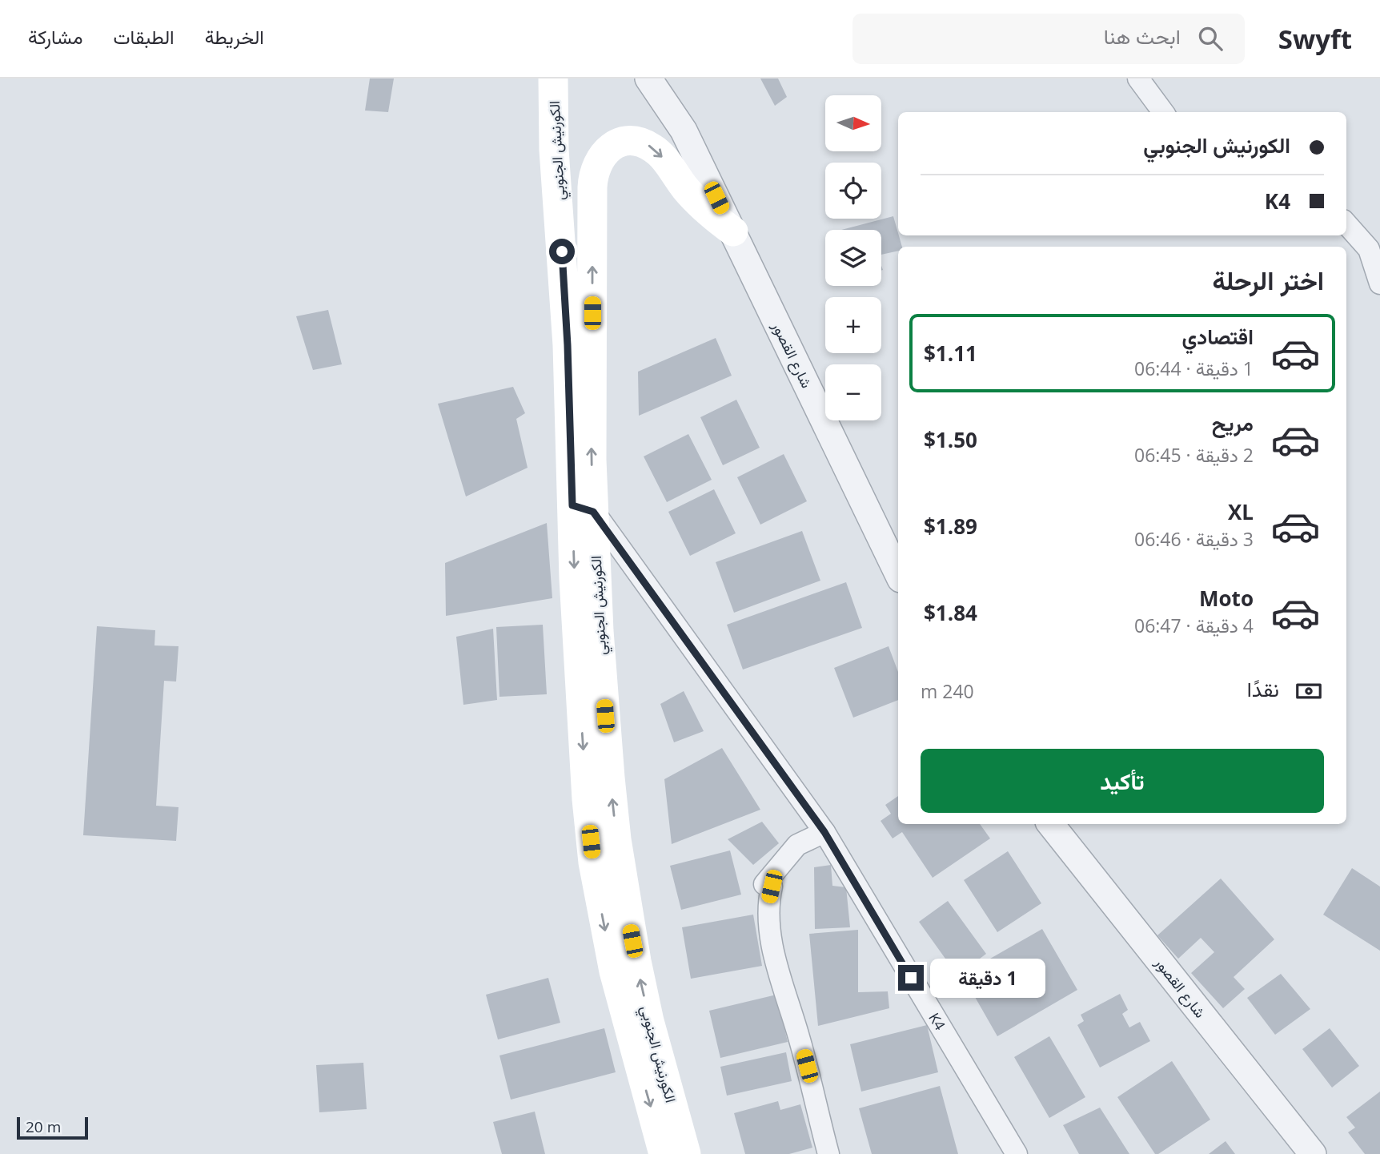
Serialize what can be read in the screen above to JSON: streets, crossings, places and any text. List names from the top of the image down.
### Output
{
  "streets": {
    "main road": ["الكورنيش الجنوبي"],
    "street": ["شارع القصور", "K4"]
  },
  "crossings": [
    ["الكورنيش الجنوبي", "شارع القصور"],
    ["الكورنيش الجنوبي", "K4"]
  ],
  "scale_bar": "20 m",
  "north": "right",
  "page": {
    "header": "Swyft",
    "search": "ابحث هنا",
    "nav": ["الخريطة", "الطبقات", "مشاركة"],
    "map_buttons": ["+", "−"],
    "banner": ["الكورنيش الجنوبي", "K4"],
    "heading": "اختر الرحلة",
    "list": [
      {
        "name": "اقتصادي",
        "note": "1 دقيقة · 06:44",
        "value": "$1.11"
      },
      {
        "name": "مريح",
        "note": "2 دقيقة · 06:45",
        "value": "$1.50"
      },
      {
        "name": "XL",
        "note": "3 دقيقة · 06:46",
        "value": "$1.89"
      },
      {
        "name": "Moto",
        "note": "4 دقيقة · 06:47",
        "value": "$1.84"
      }
    ],
    "pay": ["نقدًا", "240 m"],
    "buttons": "تأكيد",
    "bubble": "1 دقيقة",
    "scale": "20 m"
  }
}
